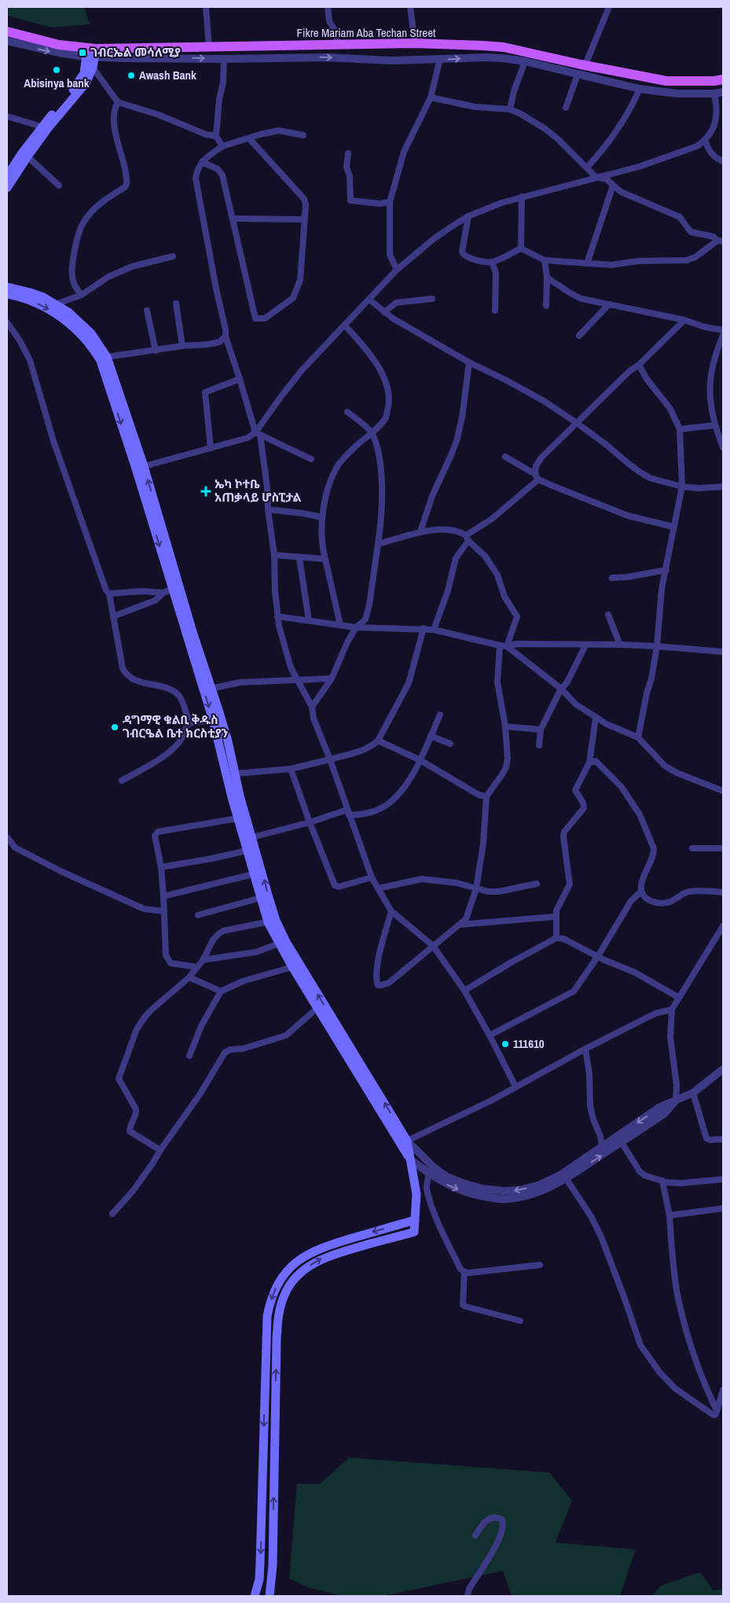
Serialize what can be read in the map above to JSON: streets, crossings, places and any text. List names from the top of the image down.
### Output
{
  "streets": {
    "main road": ["Fikre Mariam Aba Techan Street"]
  },
  "places": {
    "transit": ["ገብርኤል መሳለሚያ"],
    "other": [
      "Abisinya bank",
      "Awash Bank",
      "ዳግማዊ ቁልቢ ቅዱስ ገብርዔል ቤተ ክርስቲያን",
      "111610"
    ],
    "health": ["ኤካ ኮተቤ አጠቃላይ ሆስፒታል"]
  }
}
